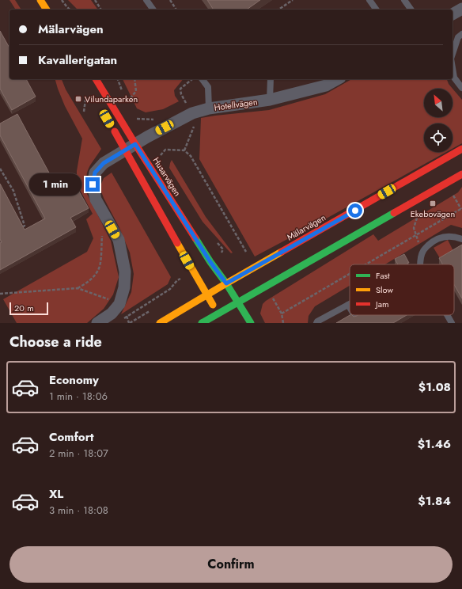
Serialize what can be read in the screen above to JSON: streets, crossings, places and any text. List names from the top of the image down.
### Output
{
  "streets": {
    "main road": ["Husarvägen", "Mälarvägen"],
    "street": ["Hotellvägen"]
  },
  "crossings": [
    ["Hotellvägen", "Husarvägen"],
    ["Husarvägen", "Mälarvägen"]
  ],
  "places": {
    "transit": ["Vilundaparken", "Ekebovägen"]
  },
  "legend": ["Fast", "Slow", "Jam"],
  "scale_bar": "20 m",
  "north": "top left",
  "page": {
    "banner": ["Mälarvägen", "Kavallerigatan"],
    "bubble": "1 min",
    "scale": "20 m",
    "heading": "Choose a ride",
    "list": [
      {
        "name": "Economy",
        "note": "1 min · 18:06",
        "value": "$1.08"
      },
      {
        "name": "Comfort",
        "note": "2 min · 18:07",
        "value": "$1.46"
      },
      {
        "name": "XL",
        "note": "3 min · 18:08",
        "value": "$1.84"
      }
    ],
    "buttons": "Confirm"
  }
}
